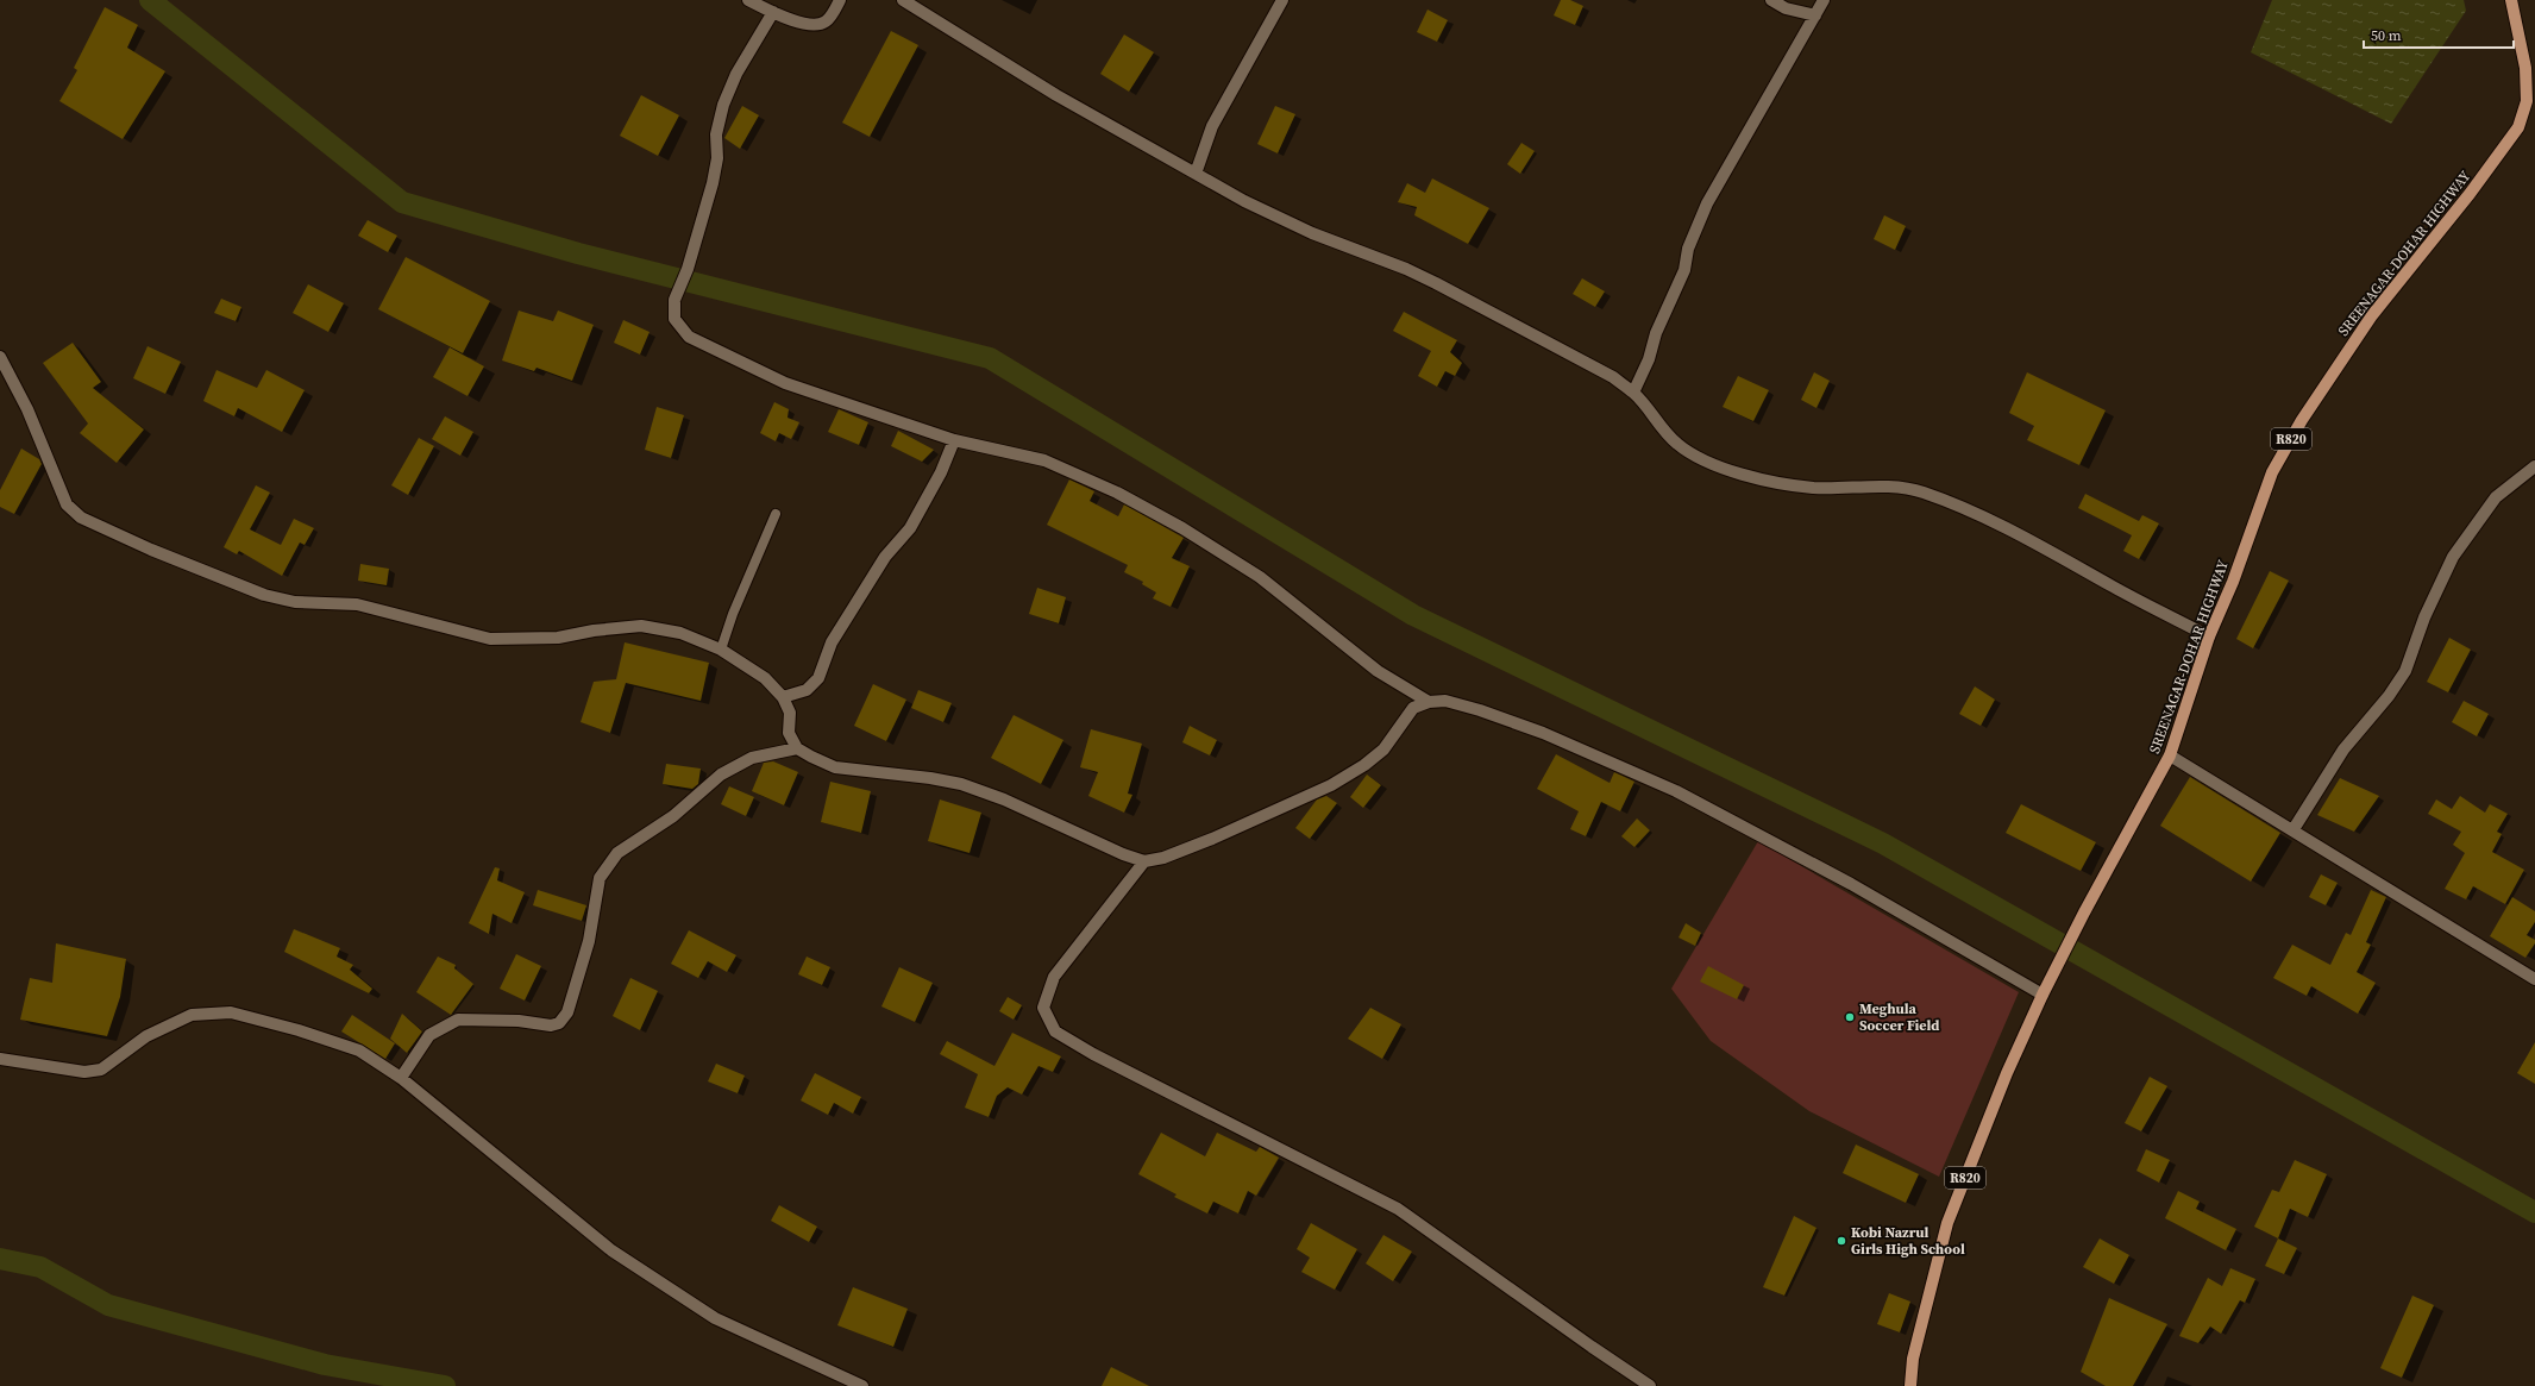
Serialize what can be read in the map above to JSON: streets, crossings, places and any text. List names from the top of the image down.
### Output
{
  "streets": {
    "main road": ["SREENAGAR-DOHAR HIGHWAY", "R820"]
  },
  "places": ["Meghula Soccer Field", "Kobi Nazrul Girls High School"],
  "scale_bar": "50 m"
}
